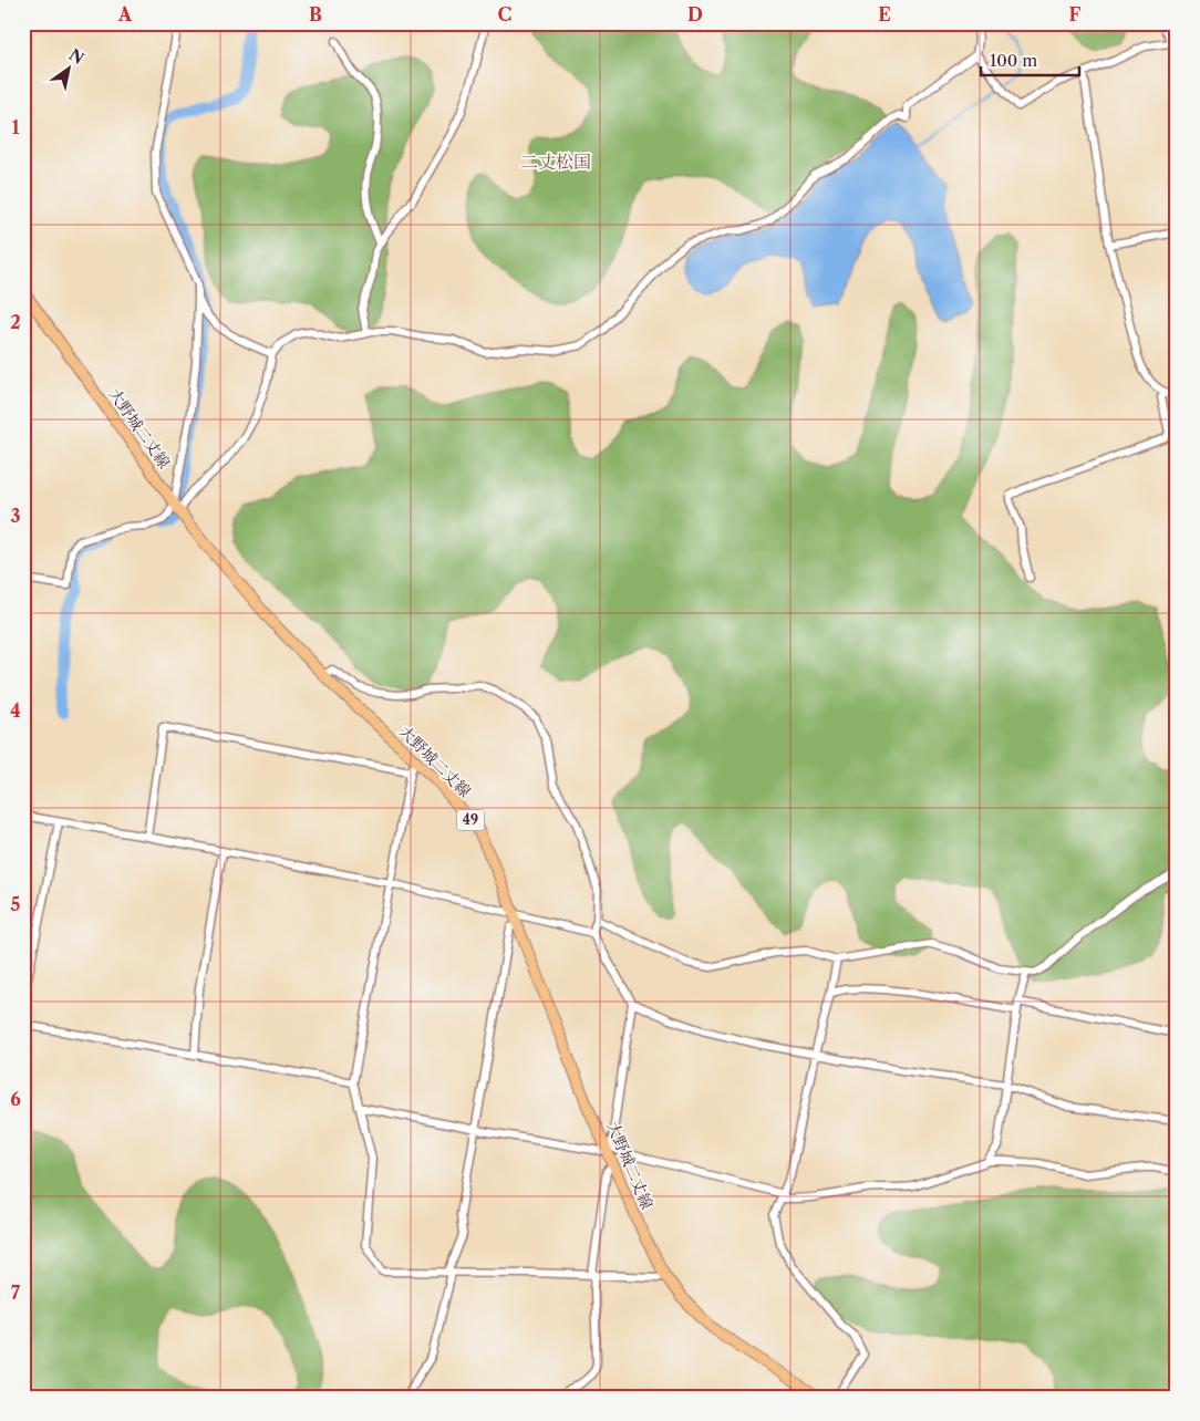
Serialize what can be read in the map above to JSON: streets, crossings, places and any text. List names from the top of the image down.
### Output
{
  "streets": {
    "main road": ["大野城二丈線", "49"]
  },
  "districts": ["二丈松国"],
  "scale_bar": "100 m",
  "north": "top right",
  "grid": {
    "columns": [
      "A",
      "B",
      "C",
      "D",
      "E",
      "F"
    ],
    "rows": [
      "1",
      "2",
      "3",
      "4",
      "5",
      "6",
      "7"
    ]
  }
}
